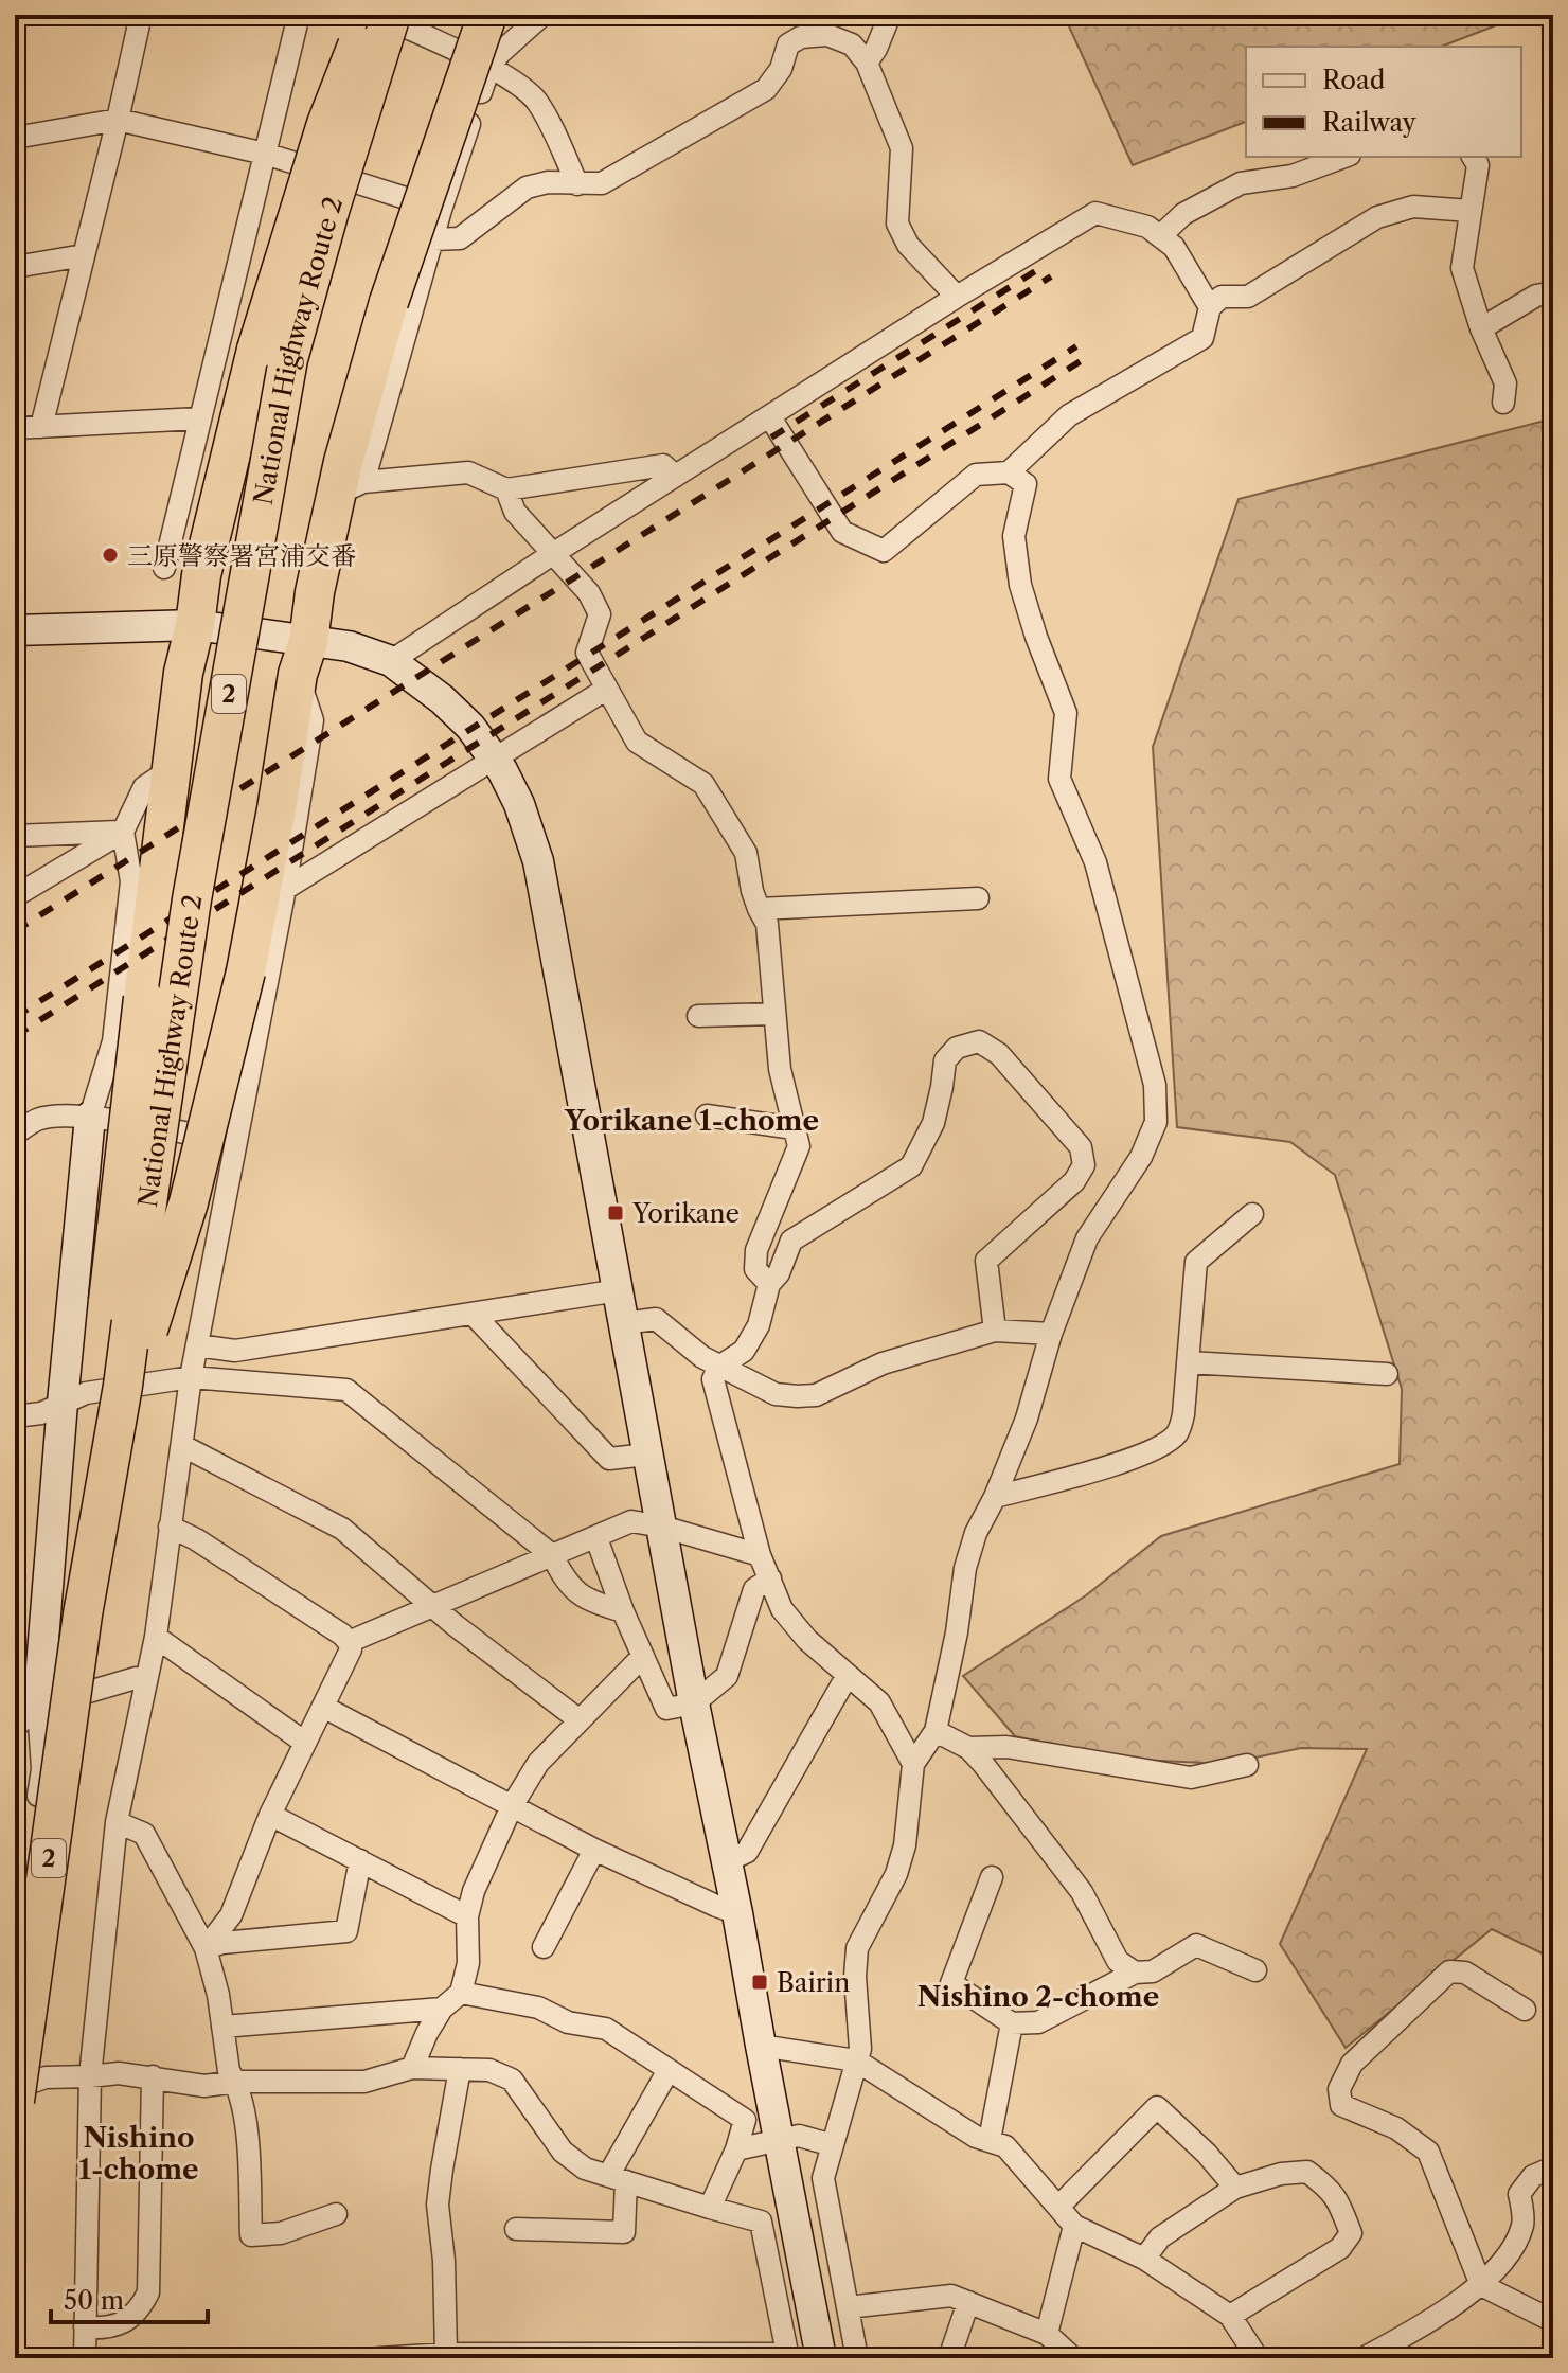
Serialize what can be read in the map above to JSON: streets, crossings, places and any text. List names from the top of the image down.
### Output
{
  "streets": {
    "highway": ["National Highway Route 2", "2"]
  },
  "districts": ["Yorikane 1-chome", "Nishino 2-chome", "Nishino 1-chome"],
  "places": {
    "other": ["三原警察署宮浦交番"],
    "transit": ["Yorikane", "Bairin"]
  },
  "legend": ["Road", "Railway"],
  "scale_bar": "50 m"
}
